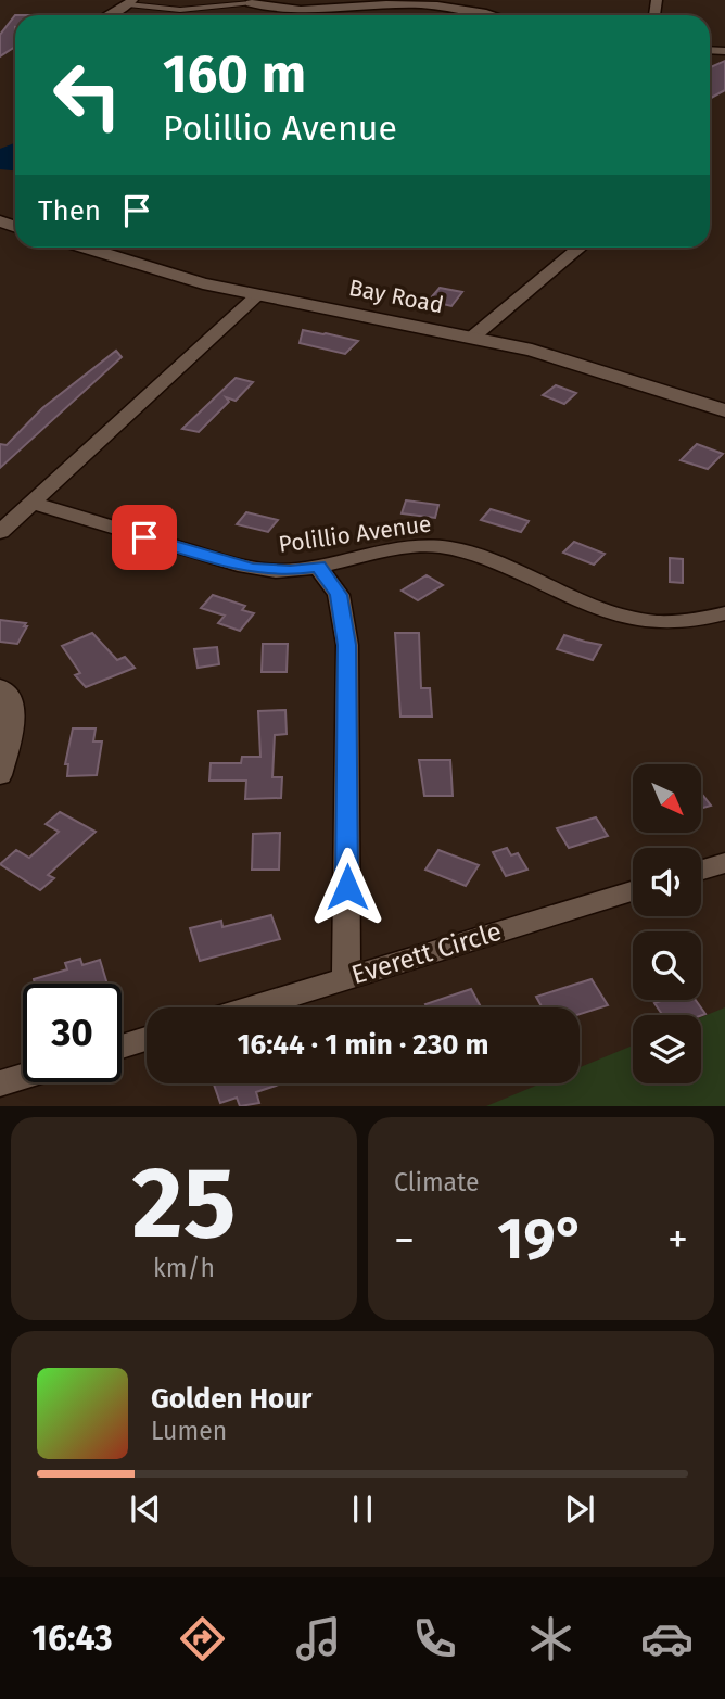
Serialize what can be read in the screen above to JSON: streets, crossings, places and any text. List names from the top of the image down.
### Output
{
  "streets": {
    "main road": ["Bay Road"],
    "street": ["Polillio Avenue", "Everett Circle"]
  },
  "north": "bottom right",
  "page": {
    "turn": ["160 m", "Polillio Avenue"],
    "then": "Then",
    "limit": "30",
    "trip": "16:44 · 1 min · 230 m",
    "tile": [
      ["25", "km/h"],
      "Climate"
    ],
    "heat": ["−", "19°", "+"],
    "song": ["Golden Hour", "Lumen"],
    "tabs": "16:43"
  }
}
